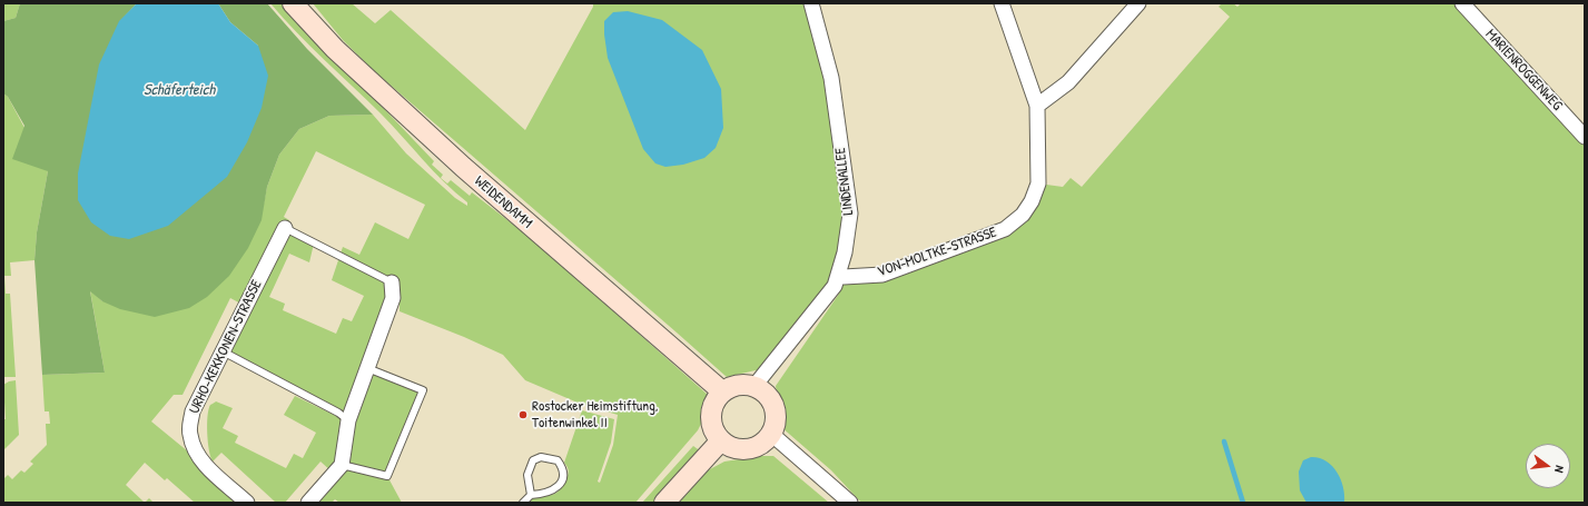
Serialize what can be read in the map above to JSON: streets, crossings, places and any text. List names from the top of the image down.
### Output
{
  "streets": {
    "street": [
      "MARIENROGGENWEG",
      "LINDENALLEE",
      "WEIDENDAMM",
      "VON-MOLTKE-STRASSE",
      "URHO-KEKKONEN-STRASSE"
    ]
  },
  "crossings": [
    ["LINDENALLEE", "WEIDENDAMM"],
    ["LINDENALLEE", "VON-MOLTKE-STRASSE"]
  ],
  "water": ["Schäferteich"],
  "places": ["Rostocker Heimstiftung, Toitenwinkel II"],
  "north": "right"
}
